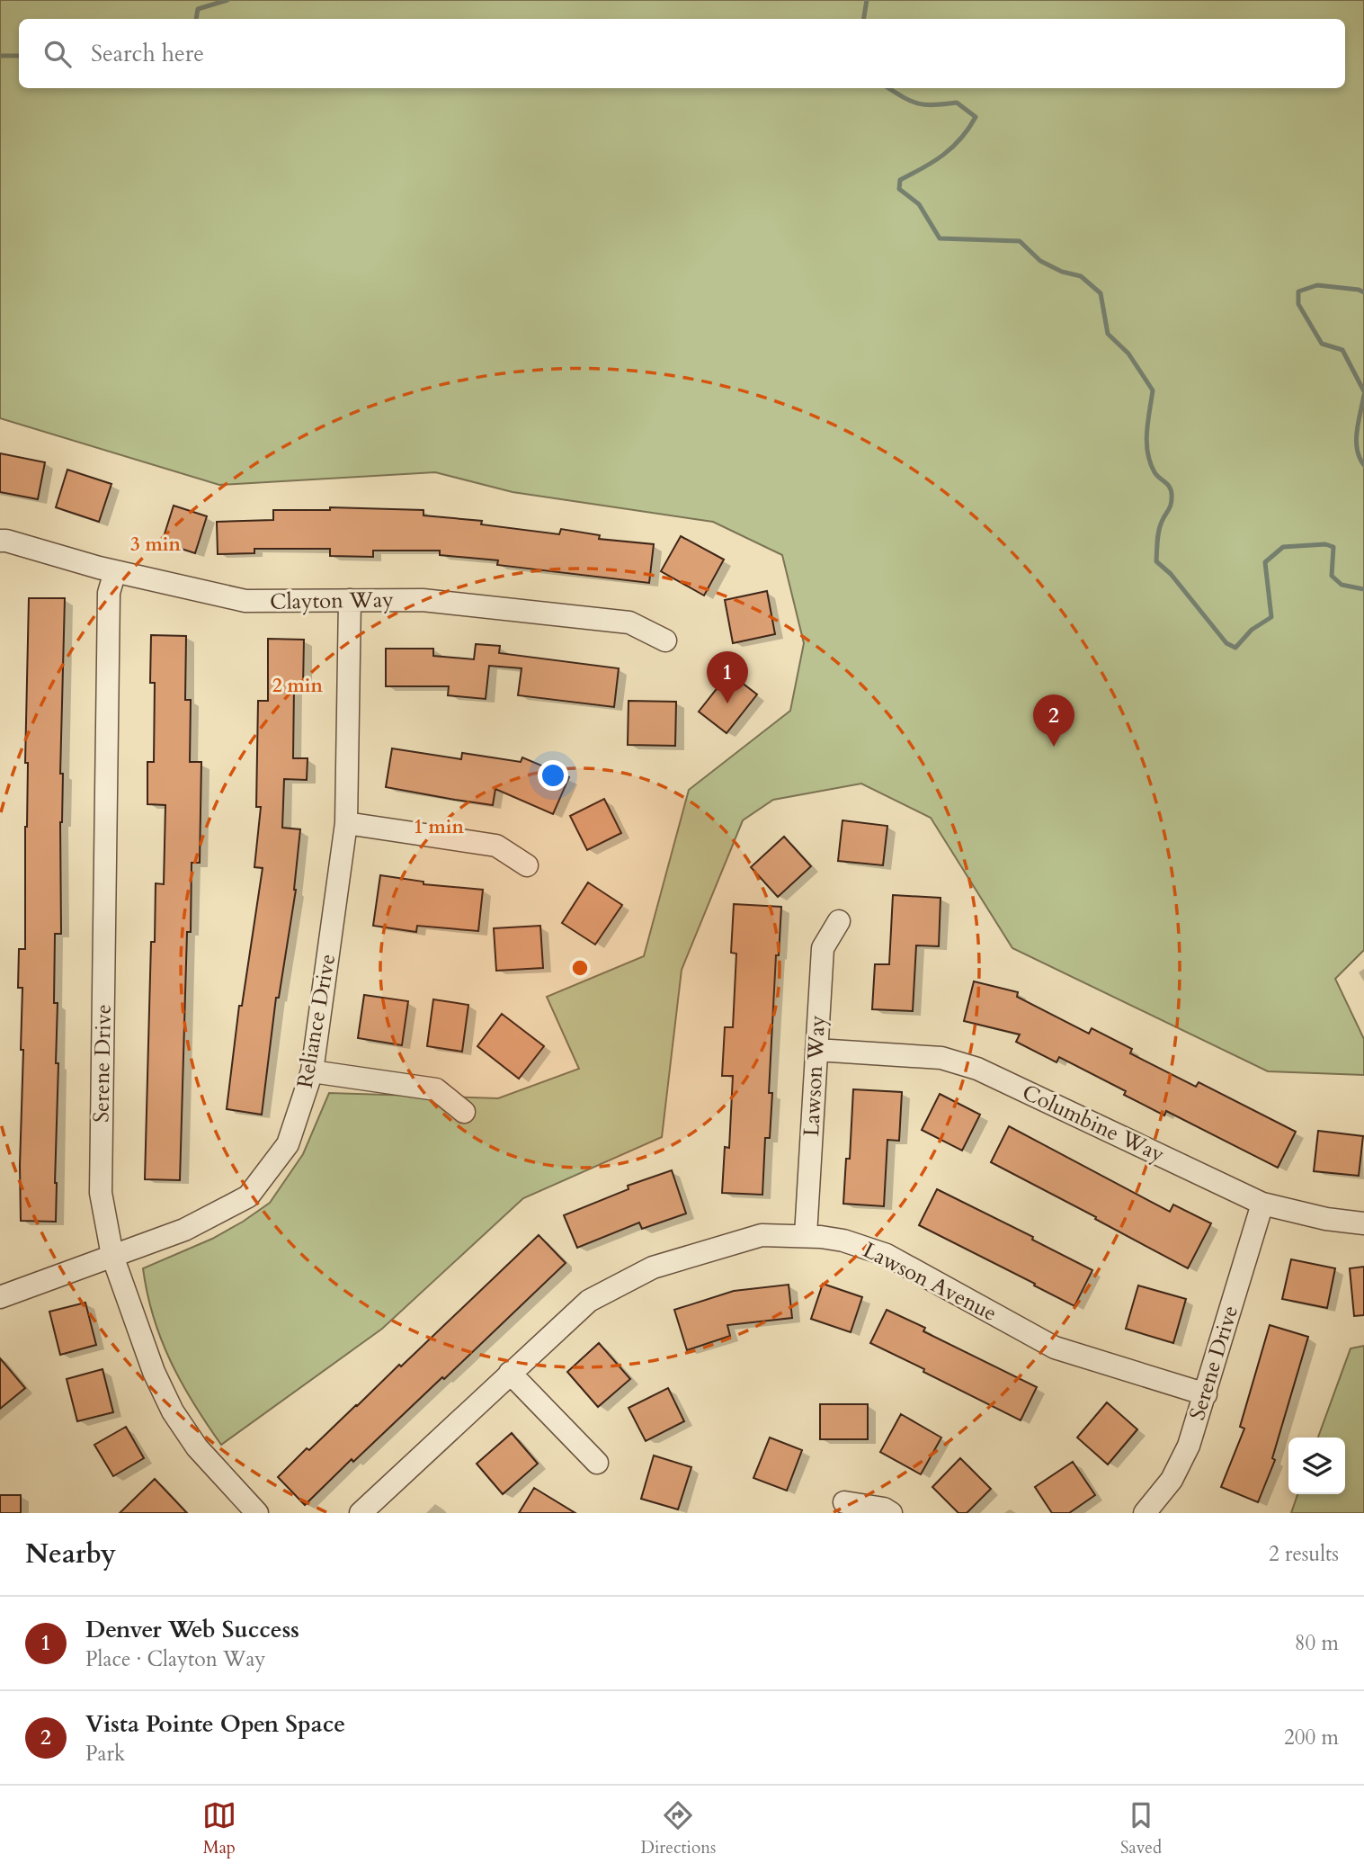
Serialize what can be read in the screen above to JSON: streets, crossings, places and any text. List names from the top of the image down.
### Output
{
  "streets": {
    "street": [
      "Clayton Way",
      "Reliance Drive",
      "Serene Drive",
      "Lawson Way",
      "Columbine Way",
      "Lawson Avenue"
    ]
  },
  "crossings": [
    ["Clayton Way", "Reliance Drive"],
    ["Clayton Way", "Serene Drive"],
    ["Reliance Drive", "Serene Drive"],
    ["Serene Drive", "Columbine Way"],
    ["Serene Drive", "Lawson Avenue"],
    ["Lawson Way", "Columbine Way"],
    ["Lawson Way", "Lawson Avenue"]
  ],
  "page": {
    "search": "Search here",
    "pins": ["1", "2"],
    "heading": ["Nearby", "2 results"],
    "list": [
      {
        "mark": "1",
        "name": "Denver Web Success",
        "note": "Place · Clayton Way",
        "value": "80 m"
      },
      {
        "mark": "2",
        "name": "Vista Pointe Open Space",
        "note": "Park",
        "value": "200 m"
      }
    ],
    "nav": ["Map", "Directions", "Saved"]
  },
  "rings": ["3 min", "2 min", "1 min"]
}
